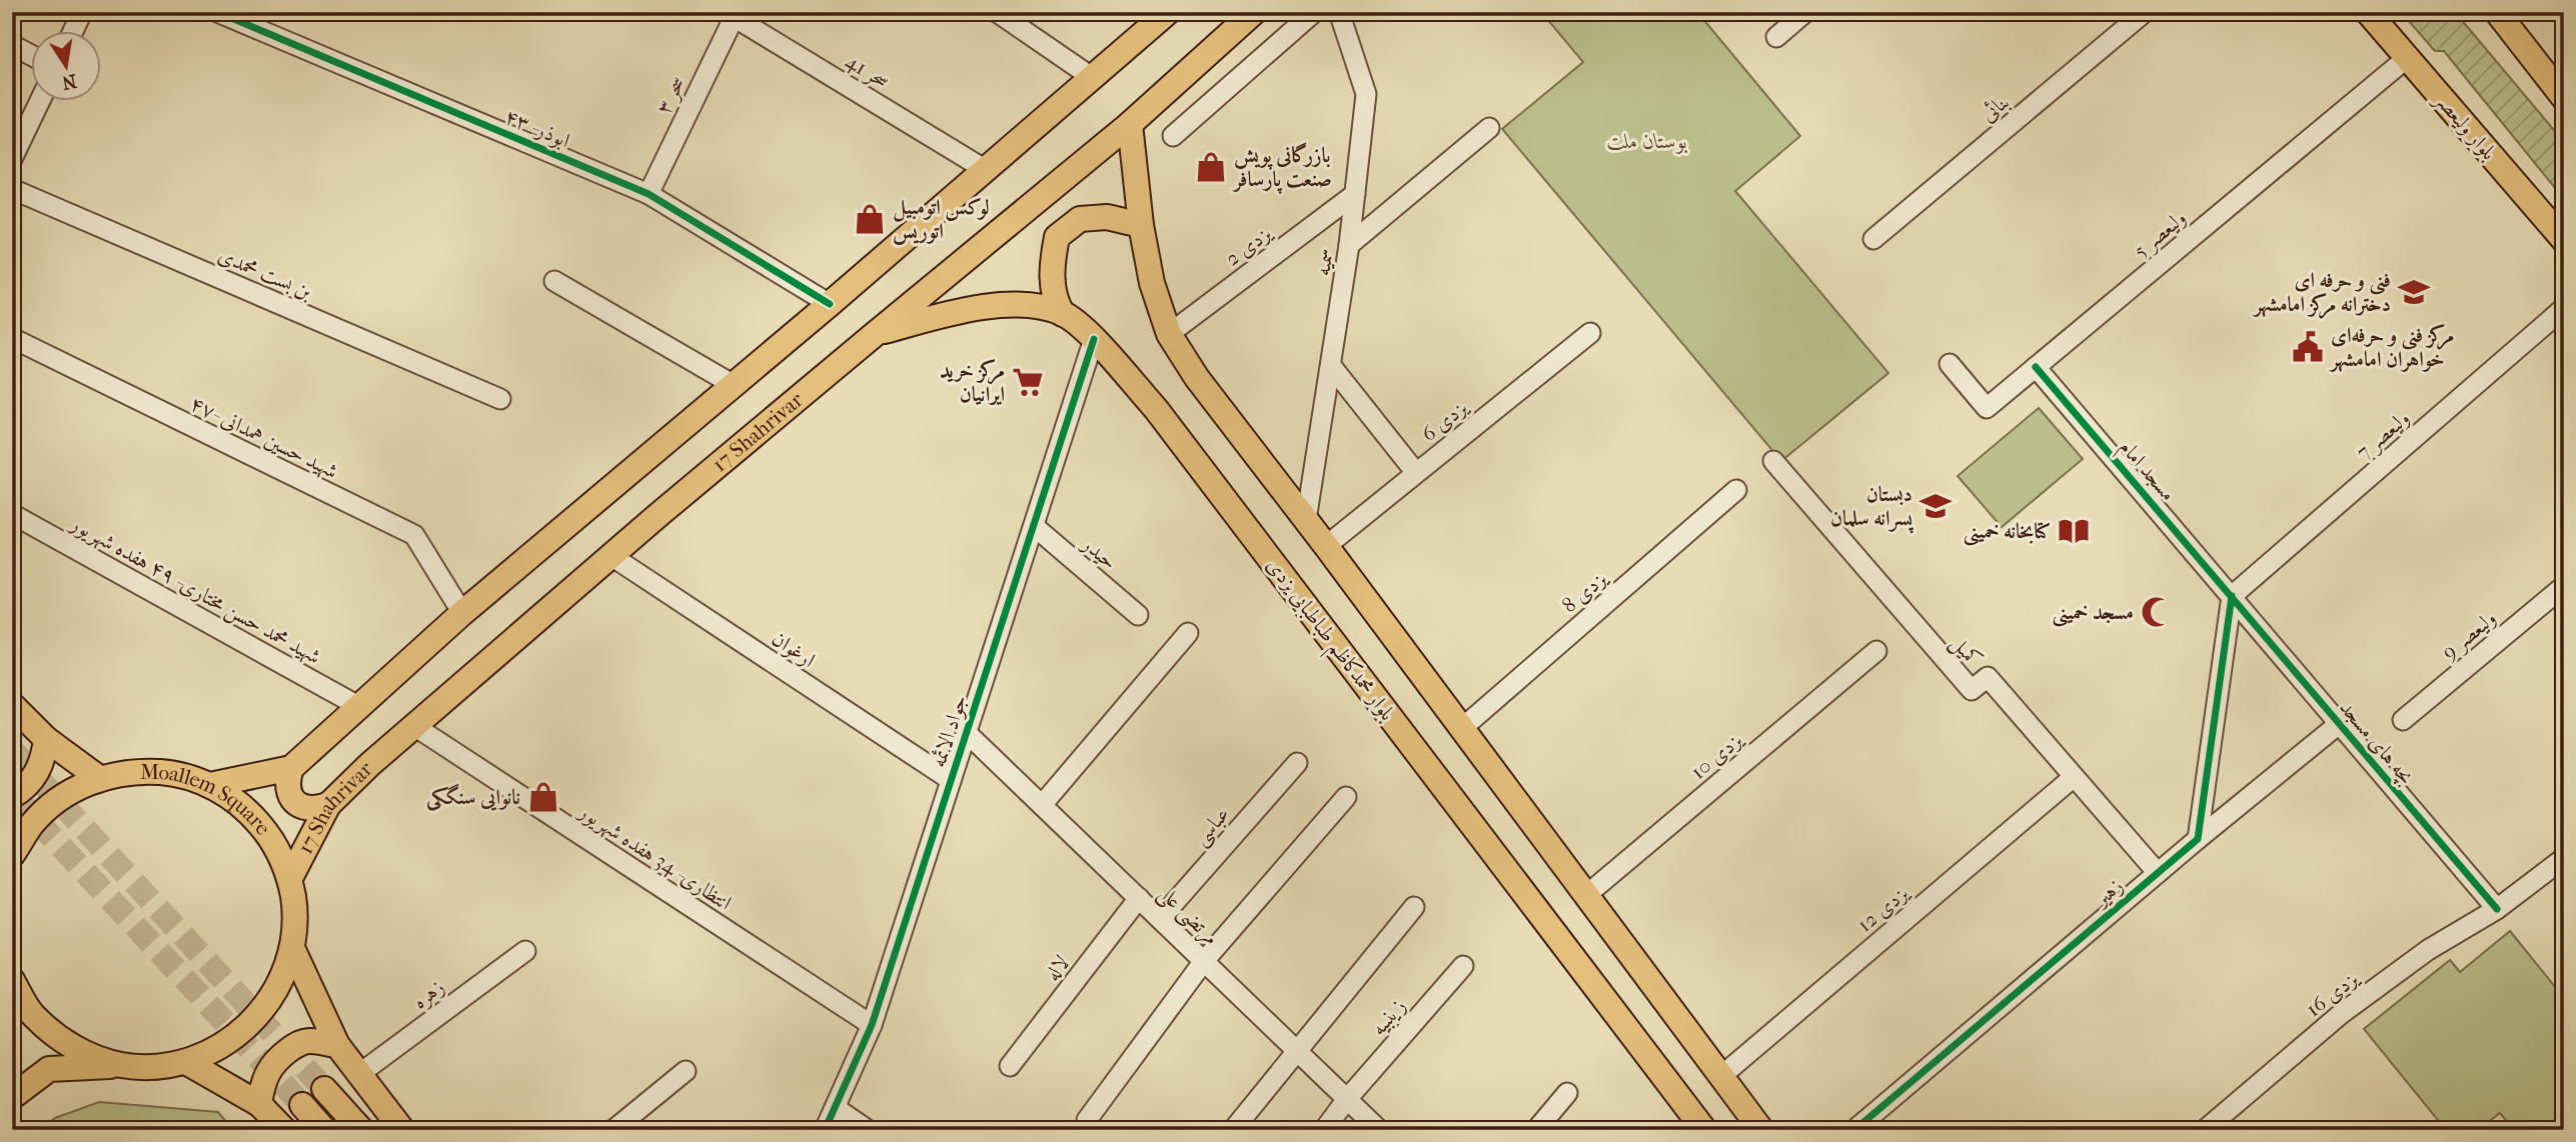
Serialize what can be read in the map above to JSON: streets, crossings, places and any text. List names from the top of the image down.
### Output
{
  "streets": {
    "main road": [
      "بلوار ولیعصر",
      "17 Shahrivar",
      "بلوار محمدکاظم طباطبایی یزدی",
      "Moallem Square"
    ],
    "street": [
      "سحر 41",
      "سحر ۳",
      "بنائی",
      "ابوذر- ۴۳",
      "ولیعصر 5",
      "یزدی 2",
      "سمیه",
      "بن بست محمدی",
      "یزدی 6",
      "ولیعصر 7",
      "شهید حسین همدانی -۴۷",
      "مسجد امام",
      "حیدر",
      "شهید محمد حسن مختاری- ۴۹ هفده شهریور",
      "یزدی 8",
      "ولیعصر 9",
      "ارغوان",
      "کمیل",
      "جواد الائمه",
      "بچه های مسجد",
      "یزدی 10",
      "عباسی",
      "انتظاری- 34 هفده شهریور",
      "زهیر",
      "یزدی 12",
      "مرتضی علی",
      "لاله",
      "زهره",
      "یزدی 16",
      "زینبیه"
    ]
  },
  "crossings": [
    ["سحر 41", "سحر ۳"],
    ["سحر ۳", "ابوذر- ۴۳"],
    ["بلوار ولیعصر", "ولیعصر 5"],
    ["ولیعصر 5", "مسجد امام"],
    ["یزدی 2", "سمیه"],
    ["17 Shahrivar", "بلوار محمدکاظم طباطبایی یزدی"],
    ["17 Shahrivar", "ارغوان"],
    ["17 Shahrivar", "Moallem Square"],
    ["17 Shahrivar", "انتظاری- 34 هفده شهریور"],
    ["ولیعصر 7", "مسجد امام"],
    ["ولیعصر 7", "بچه های مسجد"],
    ["مسجد امام", "بچه های مسجد"],
    ["حیدر", "جواد الائمه"],
    ["بلوار محمدکاظم طباطبایی یزدی", "جواد الائمه"],
    ["ارغوان", "جواد الائمه"],
    ["کمیل", "زهیر"],
    ["کمیل", "یزدی 12"],
    ["جواد الائمه", "انتظاری- 34 هفده شهریور"],
    ["جواد الائمه", "مرتضی علی"],
    ["بچه های مسجد", "زهیر"],
    ["بچه های مسجد", "یزدی 16"],
    ["عباسی", "مرتضی علی"],
    ["مرتضی علی", "لاله"],
    ["مرتضی علی", "زینبیه"]
  ],
  "parks": ["بوستان ملت"],
  "places": {
    "shop": ["بازرگانی پویش صنعت پارسافر", "لوکس اتومبیل اتوریس", "نانوایی سنگکی"],
    "school or university": ["فنی و حرفه ای دخترانه مرکز امامشهر", "دبستان پسرانه سلمان"],
    "public building": ["مرکز فنی و حرفه‌ای خواهران امامشهر"],
    "supermarket": ["مرکز خرید ایرانیان"],
    "library": ["کتابخانه خمینی"],
    "mosque": ["مسجد خمینی"]
  },
  "north": "bottom"
}
